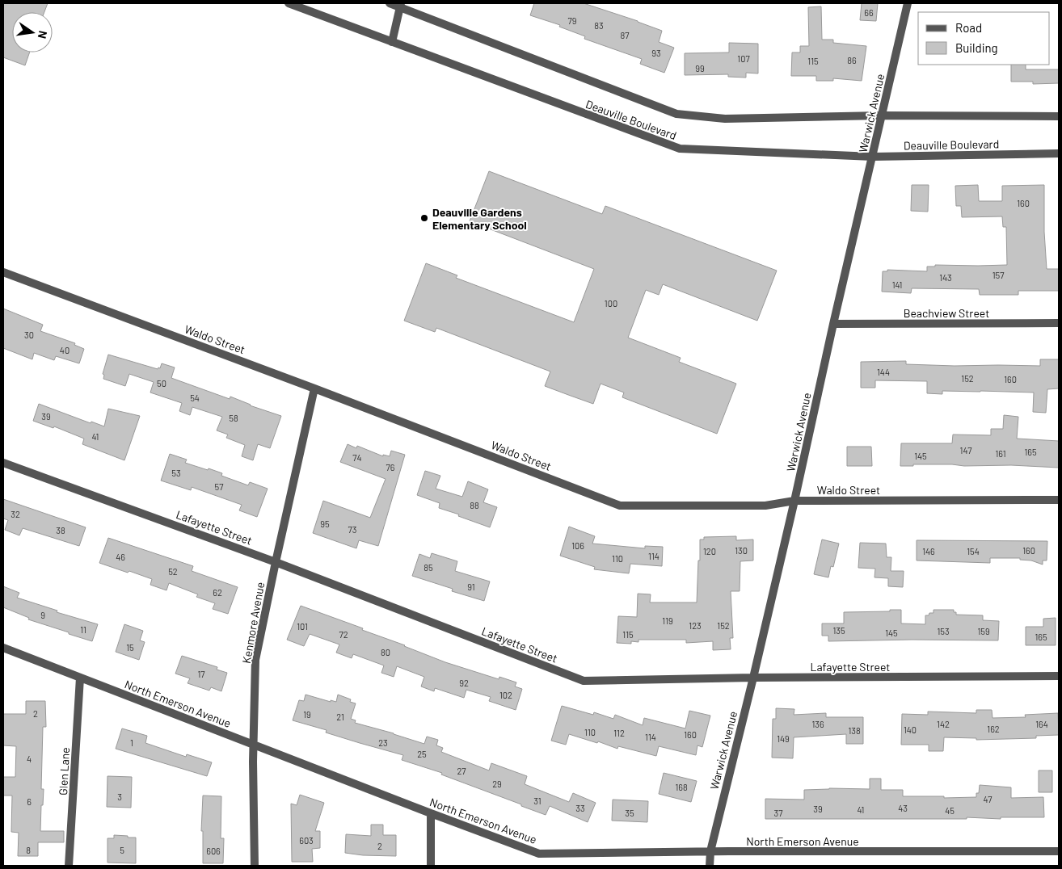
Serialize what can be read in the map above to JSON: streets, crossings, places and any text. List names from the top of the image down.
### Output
{
  "streets": {
    "street": [
      "Warwick Avenue",
      "Deauville Boulevard",
      "Beachview Street",
      "Waldo Street",
      "Lafayette Street",
      "Kenmore Avenue",
      "North Emerson Avenue",
      "Glen Lane"
    ]
  },
  "crossings": [
    ["Warwick Avenue", "Deauville Boulevard"],
    ["Warwick Avenue", "Beachview Street"],
    ["Warwick Avenue", "Waldo Street"],
    ["Warwick Avenue", "Lafayette Street"],
    ["Warwick Avenue", "North Emerson Avenue"],
    ["Waldo Street", "Kenmore Avenue"],
    ["Lafayette Street", "Kenmore Avenue"],
    ["Kenmore Avenue", "North Emerson Avenue"],
    ["North Emerson Avenue", "Glen Lane"]
  ],
  "places": ["Deauville Gardens Elementary School"],
  "house_numbers": [
    "66",
    "79",
    "83",
    "87",
    "93",
    "107",
    "86",
    "115",
    "99",
    "160",
    "157",
    "143",
    "141",
    "100",
    "30",
    "40",
    "144",
    "152",
    "160",
    "50",
    "54",
    "39",
    "58",
    "41",
    "147",
    "165",
    "161",
    "145",
    "74",
    "76",
    "53",
    "57",
    "88",
    "32",
    "95",
    "73",
    "38",
    "106",
    "130",
    "160",
    "120",
    "146",
    "154",
    "114",
    "46",
    "110",
    "85",
    "52",
    "91",
    "62",
    "9",
    "119",
    "123",
    "152",
    "101",
    "11",
    "135",
    "153",
    "159",
    "145",
    "72",
    "115",
    "165",
    "15",
    "80",
    "17",
    "92",
    "102",
    "2",
    "19",
    "21",
    "136",
    "142",
    "164",
    "162",
    "140",
    "138",
    "110",
    "112",
    "160",
    "114",
    "149",
    "1",
    "23",
    "25",
    "4",
    "27",
    "29",
    "168",
    "3",
    "47",
    "31",
    "6",
    "33",
    "43",
    "39",
    "41",
    "45",
    "35",
    "37",
    "603",
    "2",
    "8",
    "5",
    "606"
  ],
  "legend": ["Road", "Building"],
  "north": "right"
}
